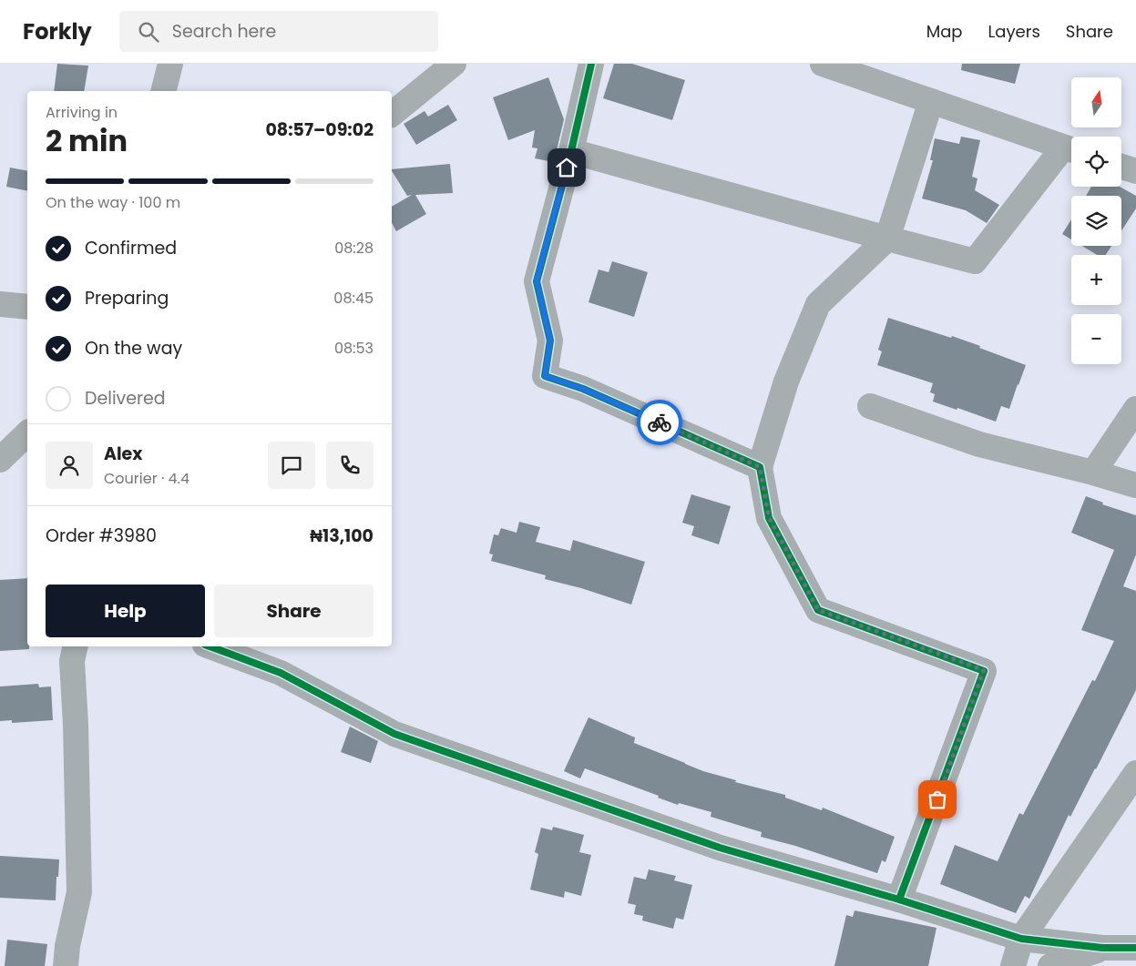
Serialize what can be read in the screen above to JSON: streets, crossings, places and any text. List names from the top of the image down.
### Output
{
  "north": "top",
  "page": {
    "header": "Forkly",
    "search": "Search here",
    "nav": ["Map", "Layers", "Share"],
    "map_buttons": ["+", "−"],
    "heading": ["2 min", "Arriving in", "08:57–09:02"],
    "panel": [
      "Alex",
      "Courier · 4.4",
      "Order #3980",
      "₦13,100"
    ],
    "bar": "On the way · 100 m",
    "list": [
      ["Confirmed", "08:28"],
      ["Preparing", "08:45"],
      ["On the way", "08:53"],
      "Delivered"
    ],
    "buttons": ["Help", "Share"]
  }
}
